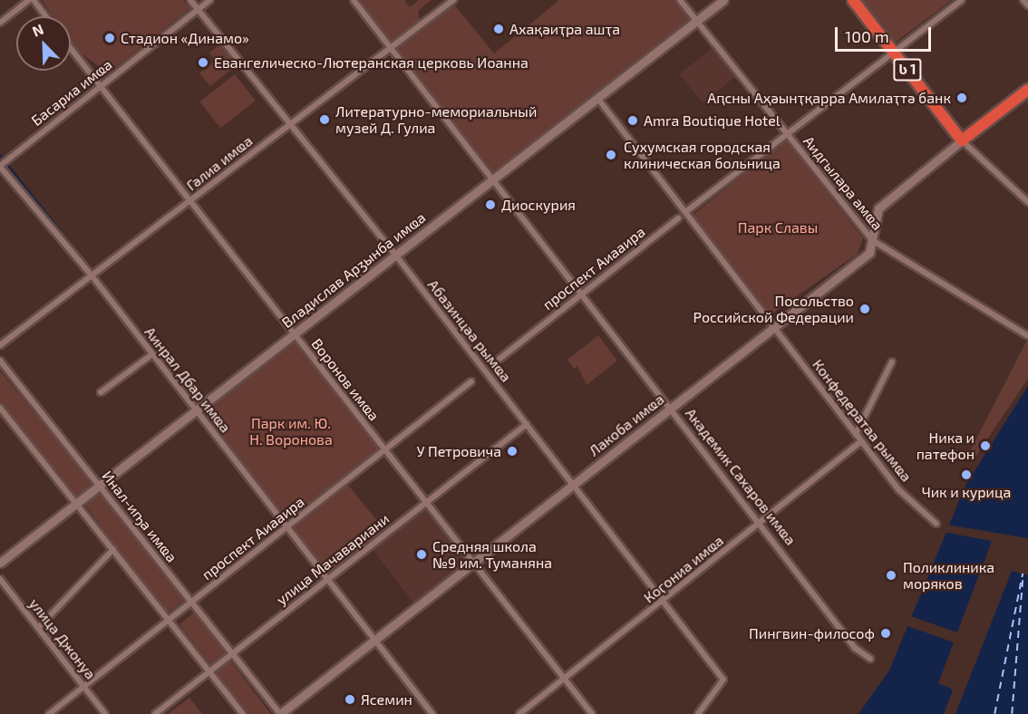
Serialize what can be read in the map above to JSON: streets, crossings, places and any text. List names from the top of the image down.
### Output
{
  "streets": {
    "highway": ["ს 1"],
    "main road": ["Владислав Арӡынба имҩа", "Лакоба имҩа"],
    "street": [
      "Басариа имҩа",
      "Гәлиа имҩа",
      "Аидгылара амҩа",
      "проспект Аиааира",
      "Абазинцәа рымҩа",
      "Аинрал Дбар имҩа",
      "Воронов имҩа",
      "Конфедератаа рымҩа",
      "Академик Сахаров имҩа",
      "Инал-иҧа имҩа",
      "улица Мачавариани",
      "Коӷониа имҩа",
      "улица Джонуа"
    ]
  },
  "crossings": [
    ["ს 1", "Лакоба имҩа"],
    ["Басариа имҩа", "Абазинцәа рымҩа"],
    ["Басариа имҩа", "Аинрал Дбар имҩа"],
    ["Басариа имҩа", "Воронов имҩа"],
    ["Гәлиа имҩа", "Абазинцәа рымҩа"],
    ["Гәлиа имҩа", "Аинрал Дбар имҩа"],
    ["Гәлиа имҩа", "Воронов имҩа"],
    ["Гәлиа имҩа", "Академик Сахаров имҩа"],
    ["Аидгылара амҩа", "Владислав Арӡынба имҩа"],
    ["Аидгылара амҩа", "Лакоба имҩа"],
    ["проспект Аиааира", "Аинрал Дбар имҩа"],
    ["проспект Аиааира", "Воронов имҩа"],
    ["проспект Аиааира", "Академик Сахаров имҩа"],
    ["проспект Аиааира", "Инал-иҧа имҩа"],
    ["проспект Аиааира", "улица Джонуа"],
    ["Владислав Арӡынба имҩа", "Абазинцәа рымҩа"],
    ["Владислав Арӡынба имҩа", "Аинрал Дбар имҩа"],
    ["Владислав Арӡынба имҩа", "Воронов имҩа"],
    ["Владислав Арӡынба имҩа", "Конфедератаа рымҩа"],
    ["Владислав Арӡынба имҩа", "Академик Сахаров имҩа"],
    ["Владислав Арӡынба имҩа", "Инал-иҧа имҩа"],
    ["Абазинцәа рымҩа", "Лакоба имҩа"],
    ["Абазинцәа рымҩа", "улица Мачавариани"],
    ["Абазинцәа рымҩа", "Коӷониа имҩа"],
    ["Аинрал Дбар имҩа", "Лакоба имҩа"],
    ["Аинрал Дбар имҩа", "улица Мачавариани"],
    ["Воронов имҩа", "Лакоба имҩа"],
    ["Воронов имҩа", "улица Мачавариани"],
    ["Воронов имҩа", "Коӷониа имҩа"],
    ["Конфедератаа рымҩа", "Лакоба имҩа"],
    ["Конфедератаа рымҩа", "Коӷониа имҩа"],
    ["Лакоба имҩа", "Академик Сахаров имҩа"],
    ["Лакоба имҩа", "Инал-иҧа имҩа"],
    ["Академик Сахаров имҩа", "Коӷониа имҩа"],
    ["Инал-иҧа имҩа", "улица Мачавариани"]
  ],
  "parks": ["Парк Славы", "Парк им. Ю. Н. Воронова"],
  "places": [
    "Ахақәиҭра ашҭа",
    "Cтадион «Динамо»",
    "Евангелическо-Лютеранская церковь Иоанна",
    "Аԥсны Аҳәынҭқарра Амилаҭтә банк",
    "Литературно-мемориальный музей Д. Гулиа",
    "Amra Boutique Hotel",
    "Сухумская городская клиническая больница",
    "Диоскурия",
    "Посольство Российской Федерации",
    "Ника и патефон",
    "У Петровича",
    "Чик и курица",
    "Средняя школа №9 им. Туманяна",
    "Поликлиника моряков",
    "Пингвин-философ",
    "Ясемин"
  ],
  "scale_bar": "100 m",
  "north": "top left"
}
